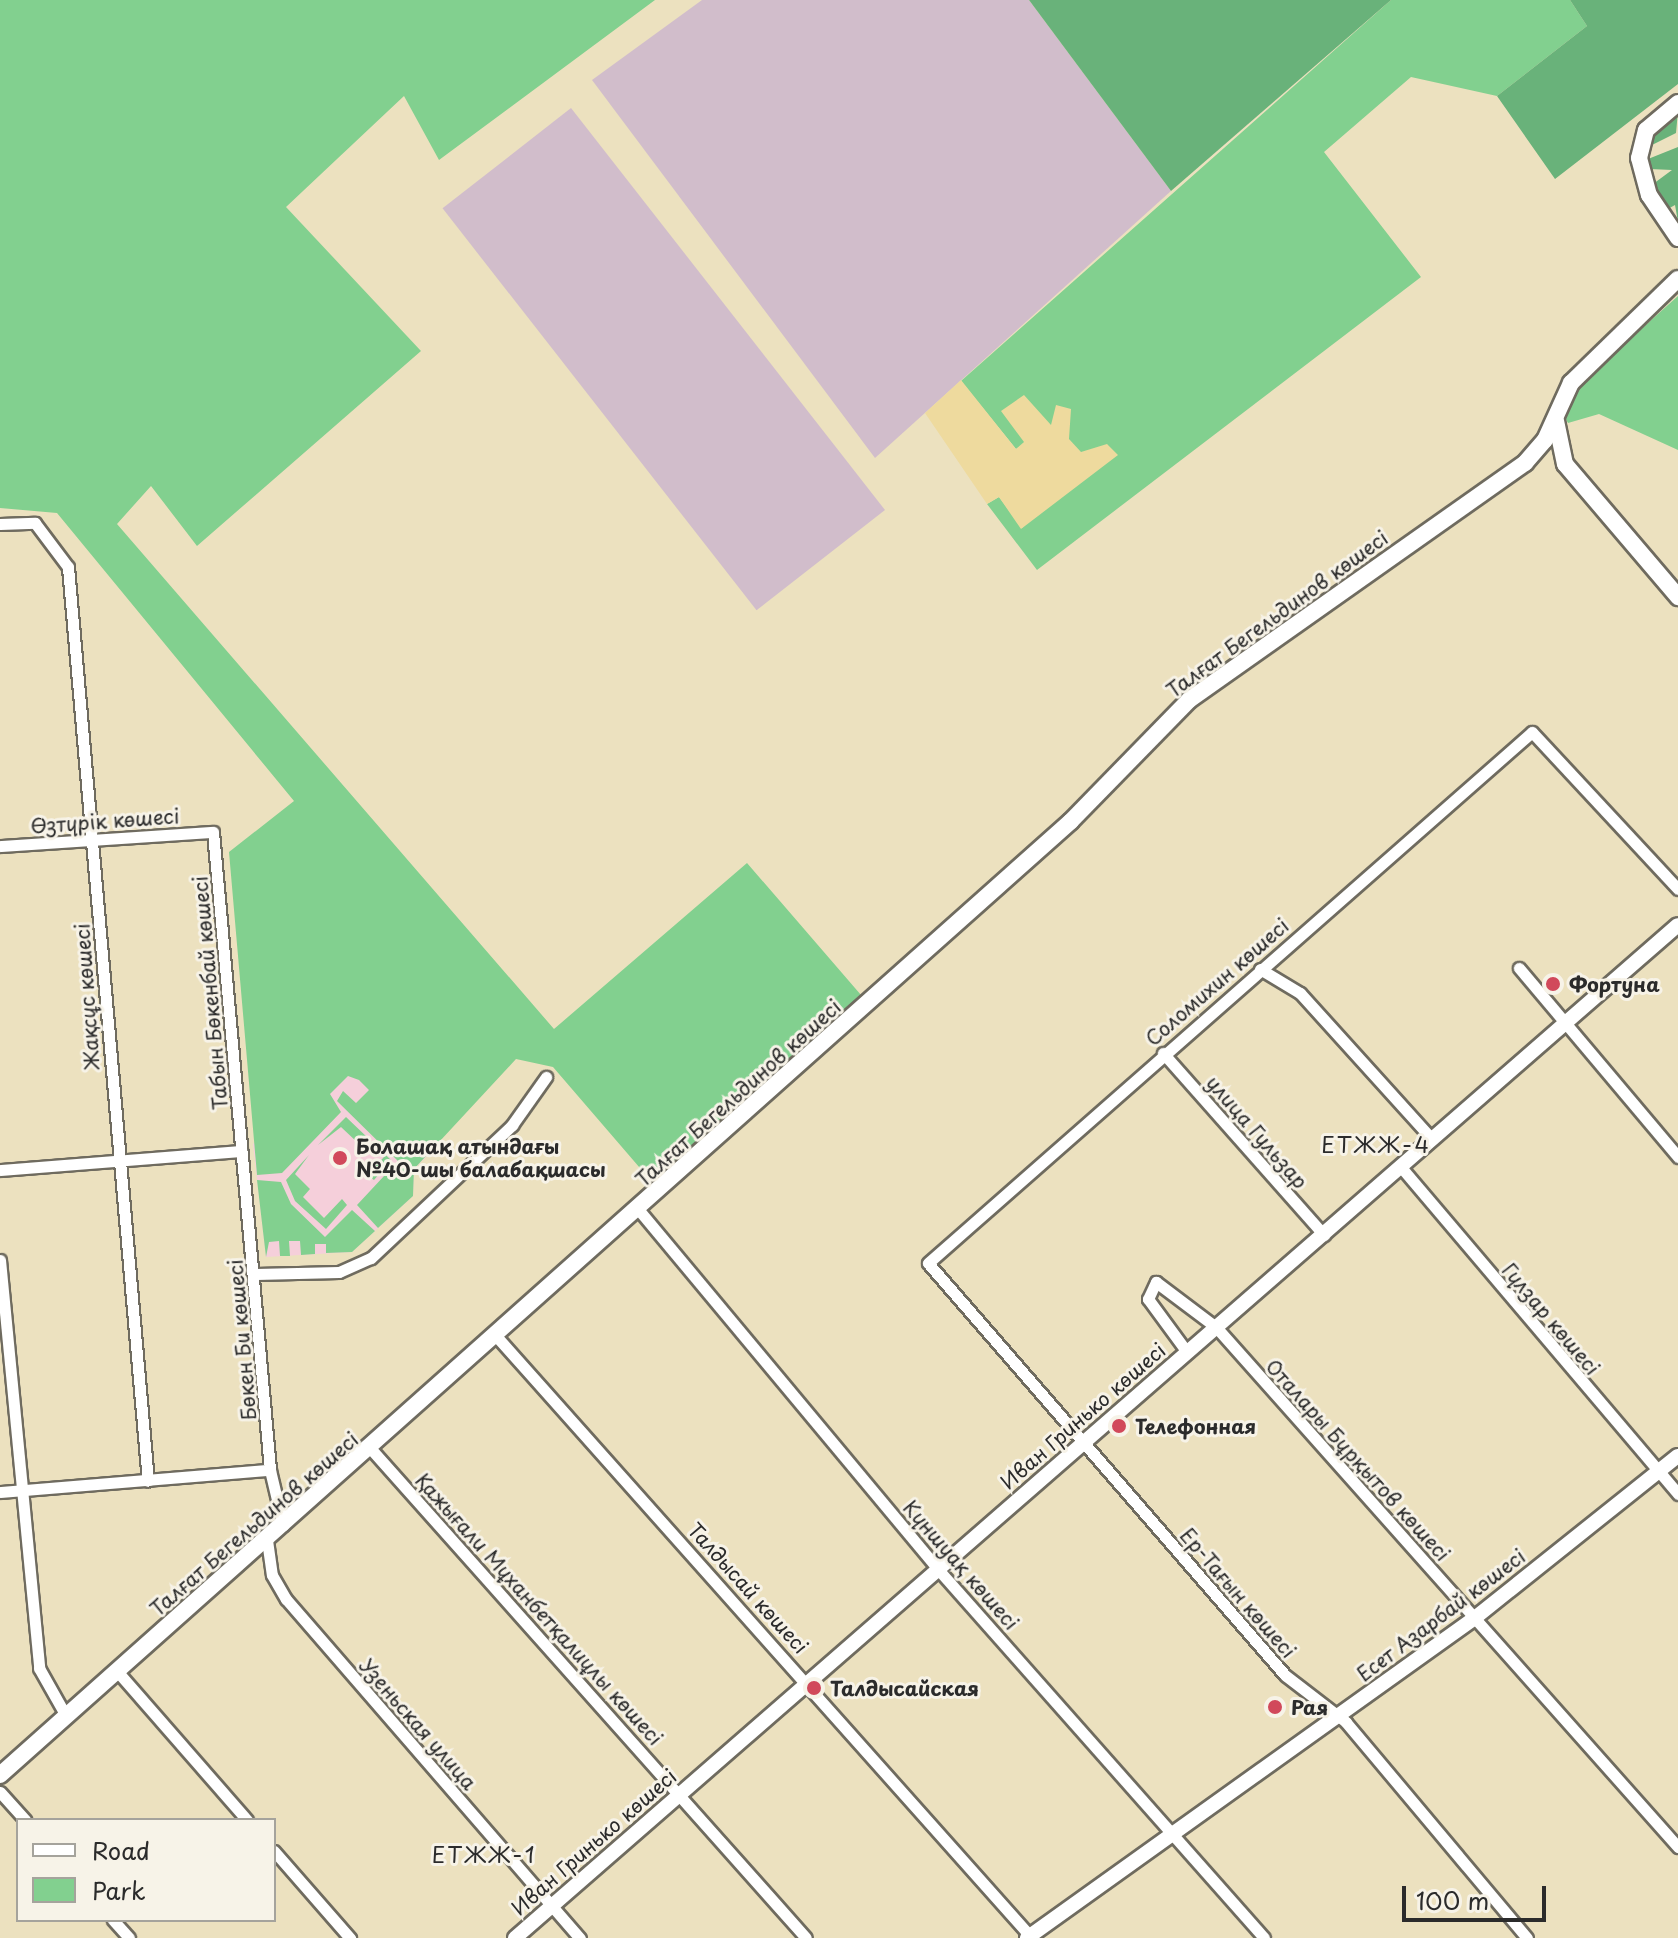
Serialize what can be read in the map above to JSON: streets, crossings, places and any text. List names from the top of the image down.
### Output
{
  "streets": {
    "main road": ["Талғат Бегельдинов көшесі"],
    "street": [
      "Өзтүрік көшесі",
      "Соломихин көшесі",
      "Табын Бөкенбай көшесі",
      "Жақсұс көшесі",
      "улица Гульзар",
      "Гүлзар көшесі",
      "Бөкен Би көшесі",
      "Иван Гринько көшесі",
      "Оталары Бұрқытов көшесі",
      "Күншуақ көшесі",
      "Талдысай көшесі",
      "Ер-Тағын көшесі",
      "Қажығали Мұханбетқалиұлы көшесі",
      "Есет Азарбай көшесі",
      "Узеньская улица"
    ]
  },
  "crossings": [
    ["Талғат Бегельдинов көшесі", "Бөкен Би көшесі"],
    ["Талғат Бегельдинов көшесі", "Күншуақ көшесі"],
    ["Талғат Бегельдинов көшесі", "Талдысай көшесі"],
    ["Талғат Бегельдинов көшесі", "Қажығали Мұханбетқалиұлы көшесі"],
    ["Талғат Бегельдинов көшесі", "Узеньская улица"],
    ["Өзтүрік көшесі", "Табын Бөкенбай көшесі"],
    ["Өзтүрік көшесі", "Жақсұс көшесі"],
    ["Соломихин көшесі", "улица Гульзар"],
    ["Соломихин көшесі", "Ер-Тағын көшесі"],
    ["Табын Бөкенбай көшесі", "Бөкен Би көшесі"],
    ["улица Гульзар", "Иван Гринько көшесі"],
    ["Гүлзар көшесі", "Иван Гринько көшесі"],
    ["Гүлзар көшесі", "Есет Азарбай көшесі"],
    ["Иван Гринько көшесі", "Оталары Бұрқытов көшесі"],
    ["Иван Гринько көшесі", "Күншуақ көшесі"],
    ["Иван Гринько көшесі", "Талдысай көшесі"],
    ["Иван Гринько көшесі", "Ер-Тағын көшесі"],
    ["Иван Гринько көшесі", "Қажығали Мұханбетқалиұлы көшесі"],
    ["Иван Гринько көшесі", "Узеньская улица"],
    ["Оталары Бұрқытов көшесі", "Есет Азарбай көшесі"],
    ["Күншуақ көшесі", "Есет Азарбай көшесі"],
    ["Талдысай көшесі", "Есет Азарбай көшесі"],
    ["Ер-Тағын көшесі", "Есет Азарбай көшесі"]
  ],
  "districts": ["ЕТЖЖ-4", "ЕТЖЖ-1"],
  "places": [
    "Фортуна",
    "Болашақ атындағы №40-шы балабақшасы",
    "Телефонная",
    "Талдысайская",
    "Рая"
  ],
  "legend": ["Road", "Park"],
  "scale_bar": "100 m"
}
